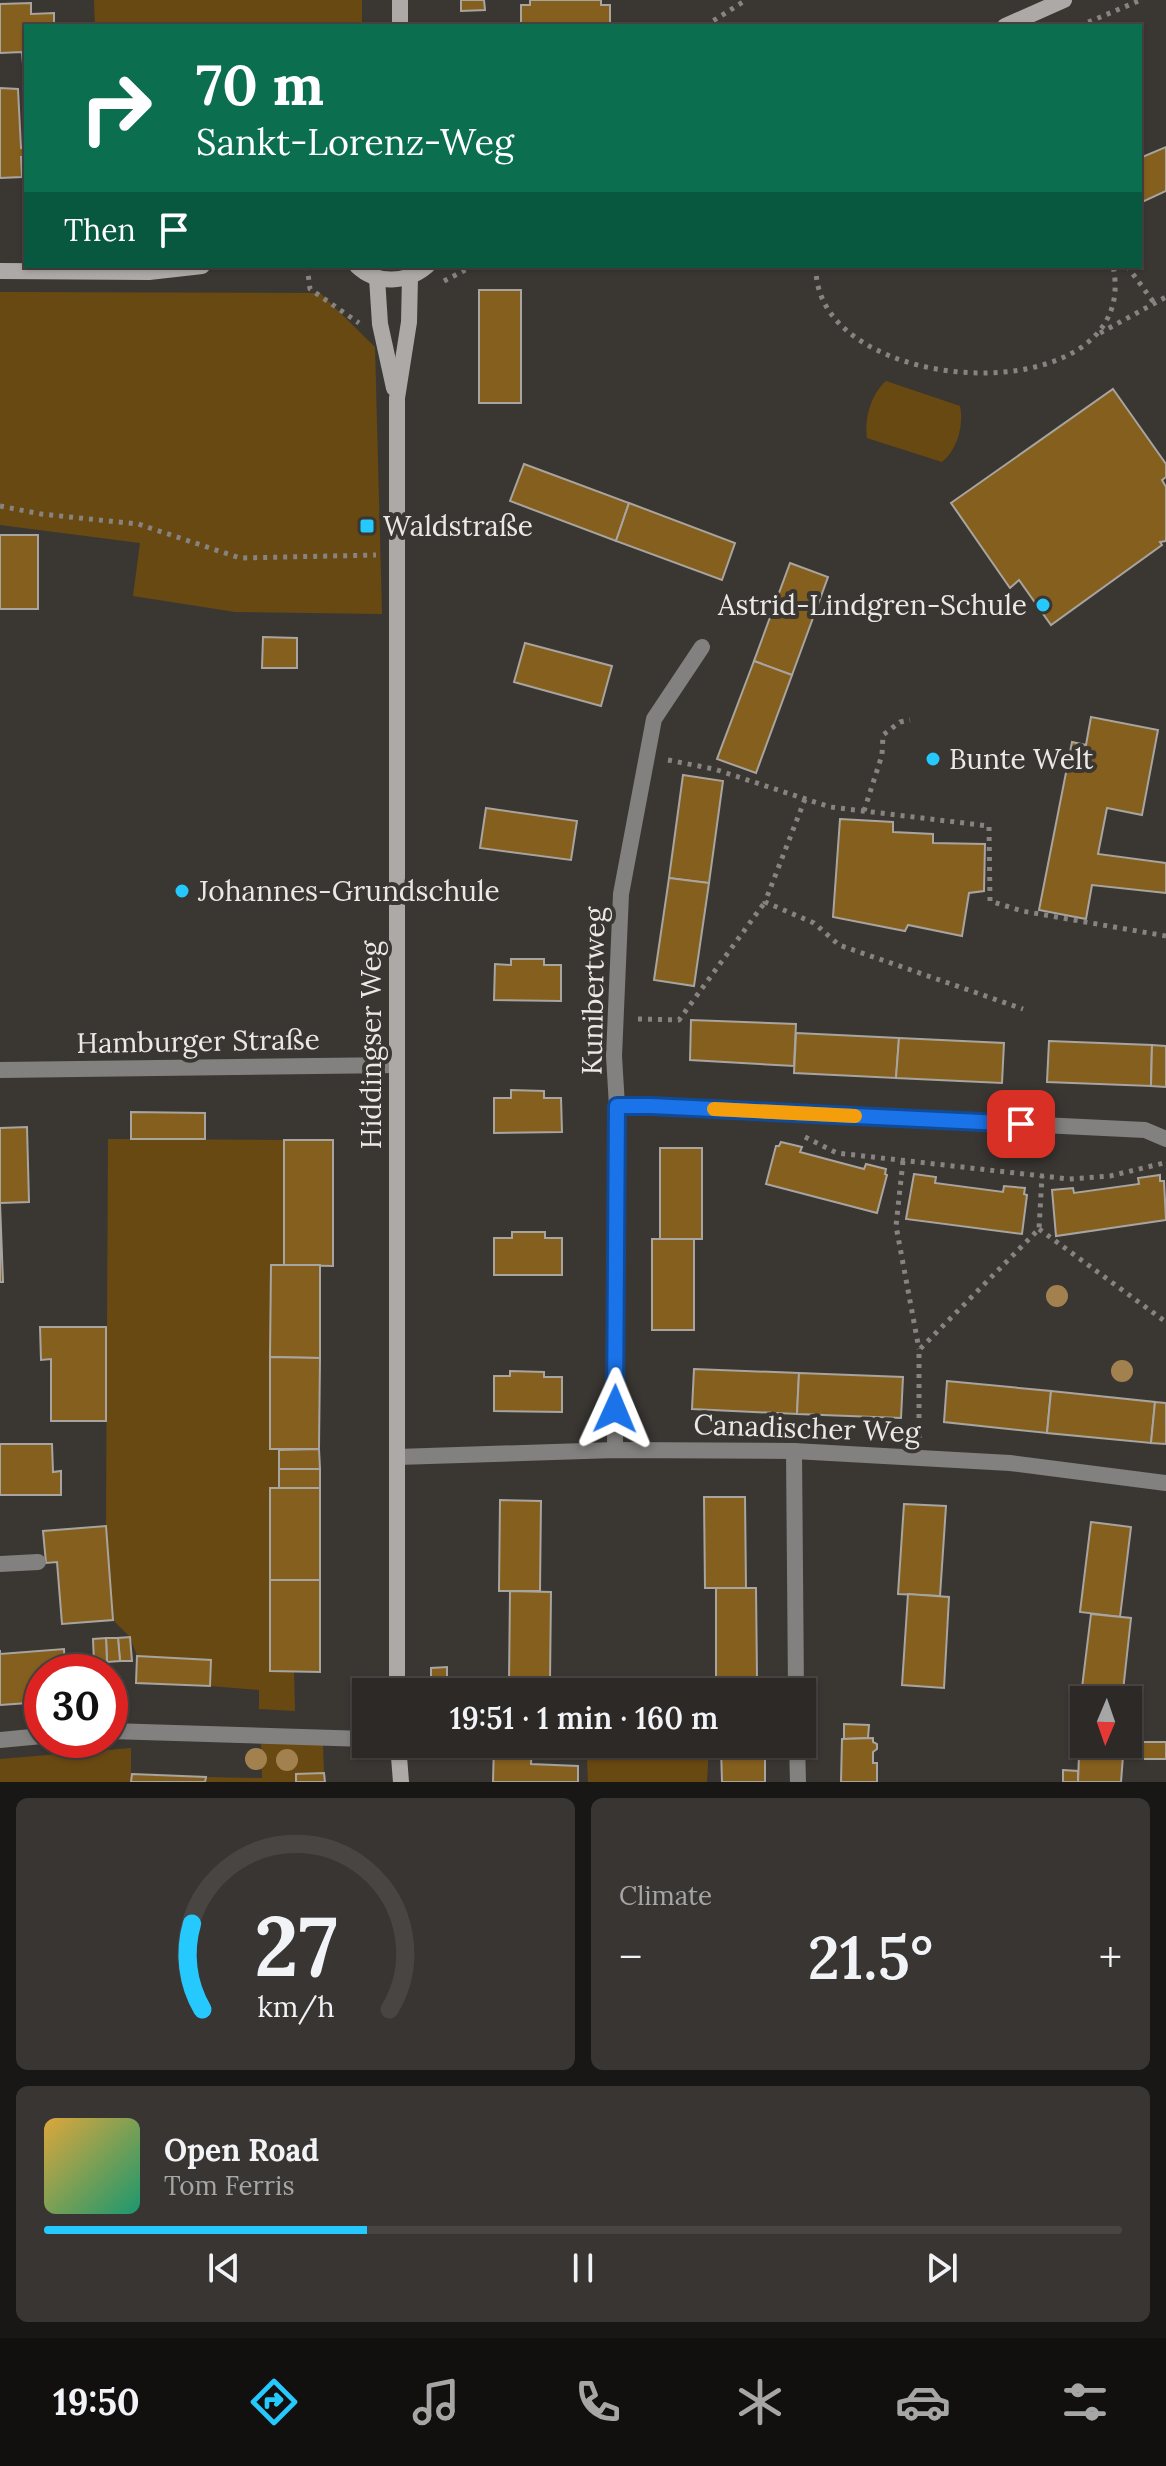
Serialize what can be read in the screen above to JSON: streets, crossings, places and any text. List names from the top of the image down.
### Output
{
  "streets": {
    "main road": ["Hiddingser Weg"],
    "street": ["Kunibertweg", "Hamburger Straße", "Canadischer Weg"]
  },
  "crossings": [
    ["Kunibertweg", "Canadischer Weg"],
    ["Hamburger Straße", "Hiddingser Weg"],
    ["Hiddingser Weg", "Canadischer Weg"]
  ],
  "places": {
    "transit": ["Waldstraße"],
    "other": ["Astrid-Lindgren-Schule", "Bunte Welt", "Johannes-Grundschule"]
  },
  "north": "bottom",
  "page": {
    "turn": ["70 m", "Sankt-Lorenz-Weg"],
    "then": "Then",
    "limit": "30",
    "trip": "19:51 · 1 min · 160 m",
    "tile": "Climate",
    "heat": ["−", "21.5°", "+"],
    "song": ["Open Road", "Tom Ferris"],
    "tabs": "19:50",
    "gauge": ["27", "km/h"]
  }
}
